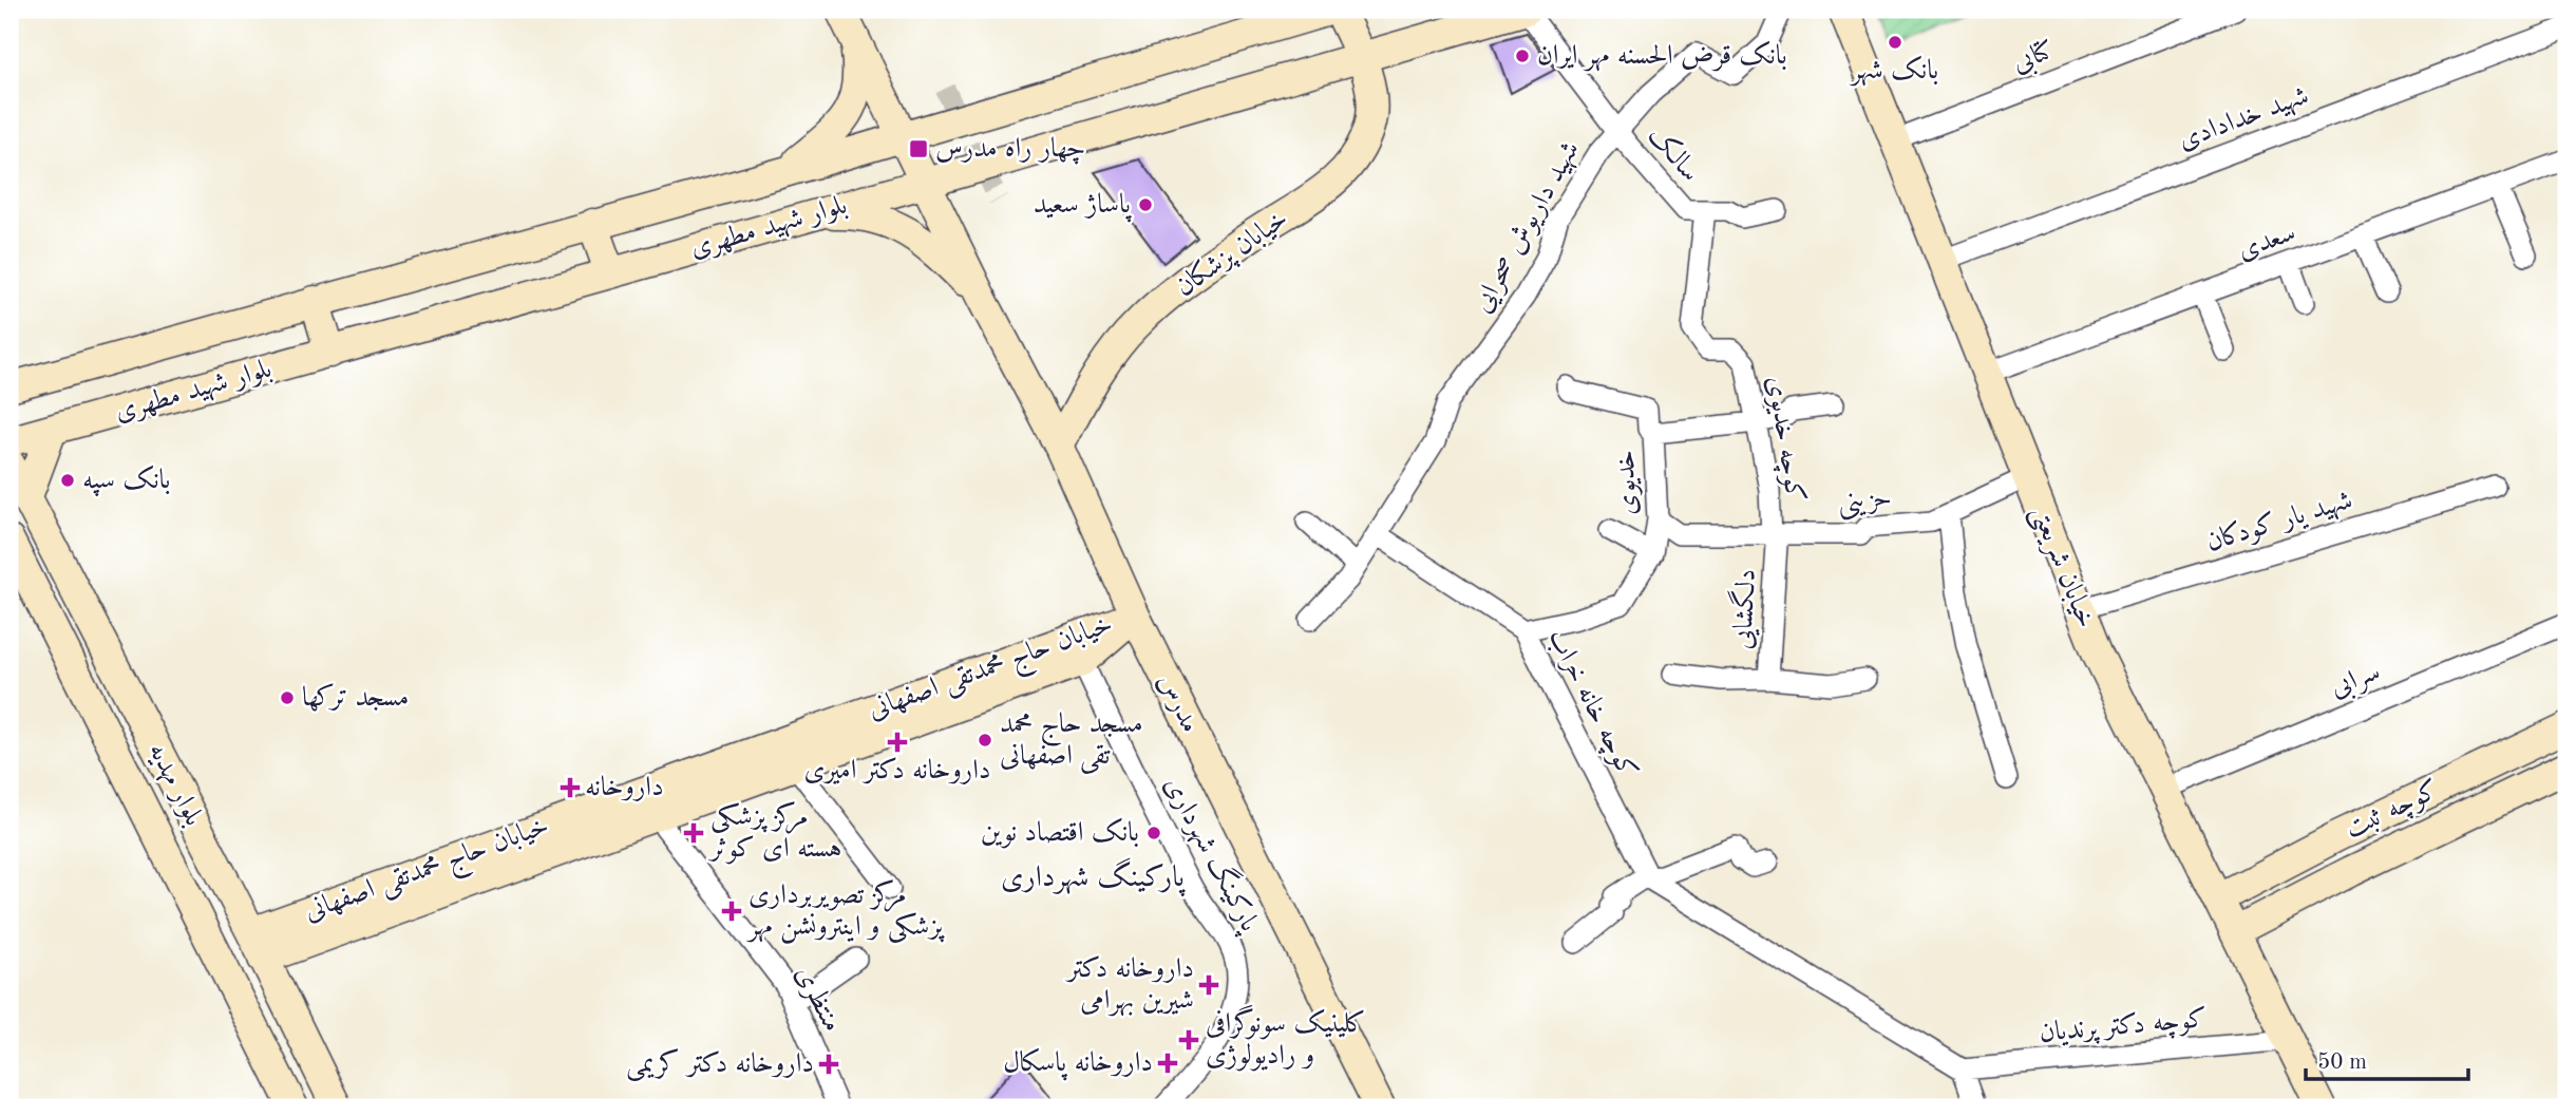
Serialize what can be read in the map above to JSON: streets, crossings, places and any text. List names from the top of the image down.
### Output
{
  "streets": {
    "main road": [
      "بلوار شهید مطهری",
      "خیابان پزشکان",
      "خیابان شریعتی",
      "خیابان حاج محمدتقی اصفهانی",
      "مدرس",
      "بلوار مهدیه",
      "کوچه ثبت"
    ],
    "street": [
      "کتابی",
      "شهید خدادادی",
      "سالک",
      "شهید داریوش صحرایی",
      "سعدی",
      "کوچه خدیوی",
      "خدیوی",
      "حزینی",
      "شهید یار کودکان",
      "دلگشایی",
      "سرابی",
      "کوچه خانه خراب",
      "پارکینگ شهرداری",
      "منتظری",
      "کوچه دکتر پرندیان"
    ]
  },
  "crossings": [
    ["کتابی", "خیابان شریعتی"],
    ["شهید خدادادی", "خیابان شریعتی"],
    ["سالک", "بلوار شهید مطهری"],
    ["سالک", "شهید داریوش صحرایی"],
    ["سالک", "کوچه خدیوی"],
    ["بلوار شهید مطهری", "خیابان پزشکان"],
    ["بلوار شهید مطهری", "مدرس"],
    ["شهید داریوش صحرایی", "کوچه خانه خراب"],
    ["سعدی", "خیابان شریعتی"],
    ["خیابان پزشکان", "مدرس"],
    ["کوچه خدیوی", "خدیوی"],
    ["کوچه خدیوی", "حزینی"],
    ["کوچه خدیوی", "دلگشایی"],
    ["خدیوی", "حزینی"],
    ["خدیوی", "کوچه خانه خراب"],
    ["حزینی", "خیابان شریعتی"],
    ["حزینی", "دلگشایی"],
    ["شهید یار کودکان", "خیابان شریعتی"],
    ["خیابان شریعتی", "سرابی"],
    ["خیابان شریعتی", "کوچه ثبت"],
    ["خیابان شریعتی", "کوچه دکتر پرندیان"],
    ["خیابان حاج محمدتقی اصفهانی", "مدرس"],
    ["خیابان حاج محمدتقی اصفهانی", "بلوار مهدیه"],
    ["خیابان حاج محمدتقی اصفهانی", "پارکینگ شهرداری"],
    ["خیابان حاج محمدتقی اصفهانی", "منتظری"]
  ],
  "districts": ["پارکینگ شهرداری"],
  "places": {
    "other": [
      "بانک شهر",
      "بانک قرض الحسنه مهر ایران",
      "پاساژ سعید",
      "بانک سپه",
      "مسجد ترکها",
      "مسجد حاج محمد تقی اصفهانی",
      "بانک اقتصاد نوین"
    ],
    "transit": ["چهار راه مدرس"],
    "health": [
      "داروخانه دکتر امیری",
      "داروخانه",
      "مرکز پزشکی هسته ای کوثر",
      "مرکز تصویربرداری پزشکی و اینترونشن مهر",
      "داروخانه دکتر شیرین بهرامی",
      "کلینیک سونوگرافی و رادیولوژی",
      "داروخانه پاسکال",
      "داروخانه دکتر کریمی"
    ]
  },
  "scale_bar": "50 m"
}
